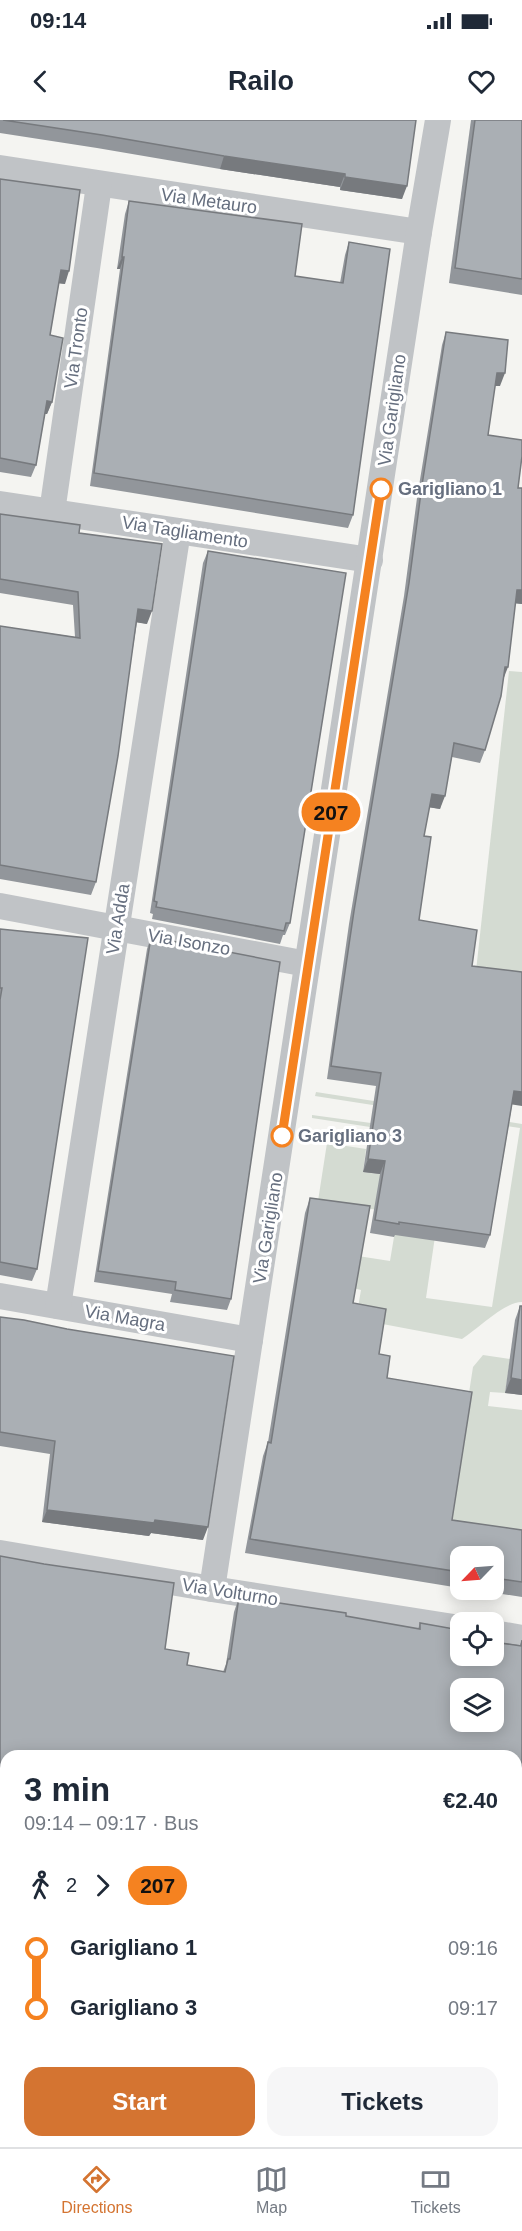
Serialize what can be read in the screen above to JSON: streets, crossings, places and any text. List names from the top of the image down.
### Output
{
  "streets": {
    "street": [
      "Via Metauro",
      "Via Tronto",
      "Via Garigliano",
      "Via Tagliamento",
      "Via Adda",
      "Via Isonzo",
      "Via Magra",
      "Via Volturno"
    ]
  },
  "crossings": [
    ["Via Metauro", "Via Tronto"],
    ["Via Metauro", "Via Garigliano"],
    ["Via Tronto", "Via Tagliamento"],
    ["Via Garigliano", "Via Tagliamento"],
    ["Via Garigliano", "Via Isonzo"],
    ["Via Garigliano", "Via Magra"],
    ["Via Garigliano", "Via Volturno"],
    ["Via Tagliamento", "Via Adda"],
    ["Via Adda", "Via Isonzo"],
    ["Via Adda", "Via Magra"]
  ],
  "places": ["Garigliano 1", "Garigliano 3"],
  "lines": ["bus line 207"],
  "north": "bottom left",
  "page": {
    "status": "09:14",
    "header": "Railo",
    "on_map": "207",
    "heading": ["3 min", "09:14 – 09:17 · Bus", "€2.40"],
    "legs": ["2", "207"],
    "list": [
      {
        "name": "Garigliano 1",
        "value": "09:16"
      },
      {
        "name": "Garigliano 3",
        "value": "09:17"
      }
    ],
    "buttons": ["Start", "Tickets"],
    "tabs": ["Directions", "Map", "Tickets"]
  }
}
